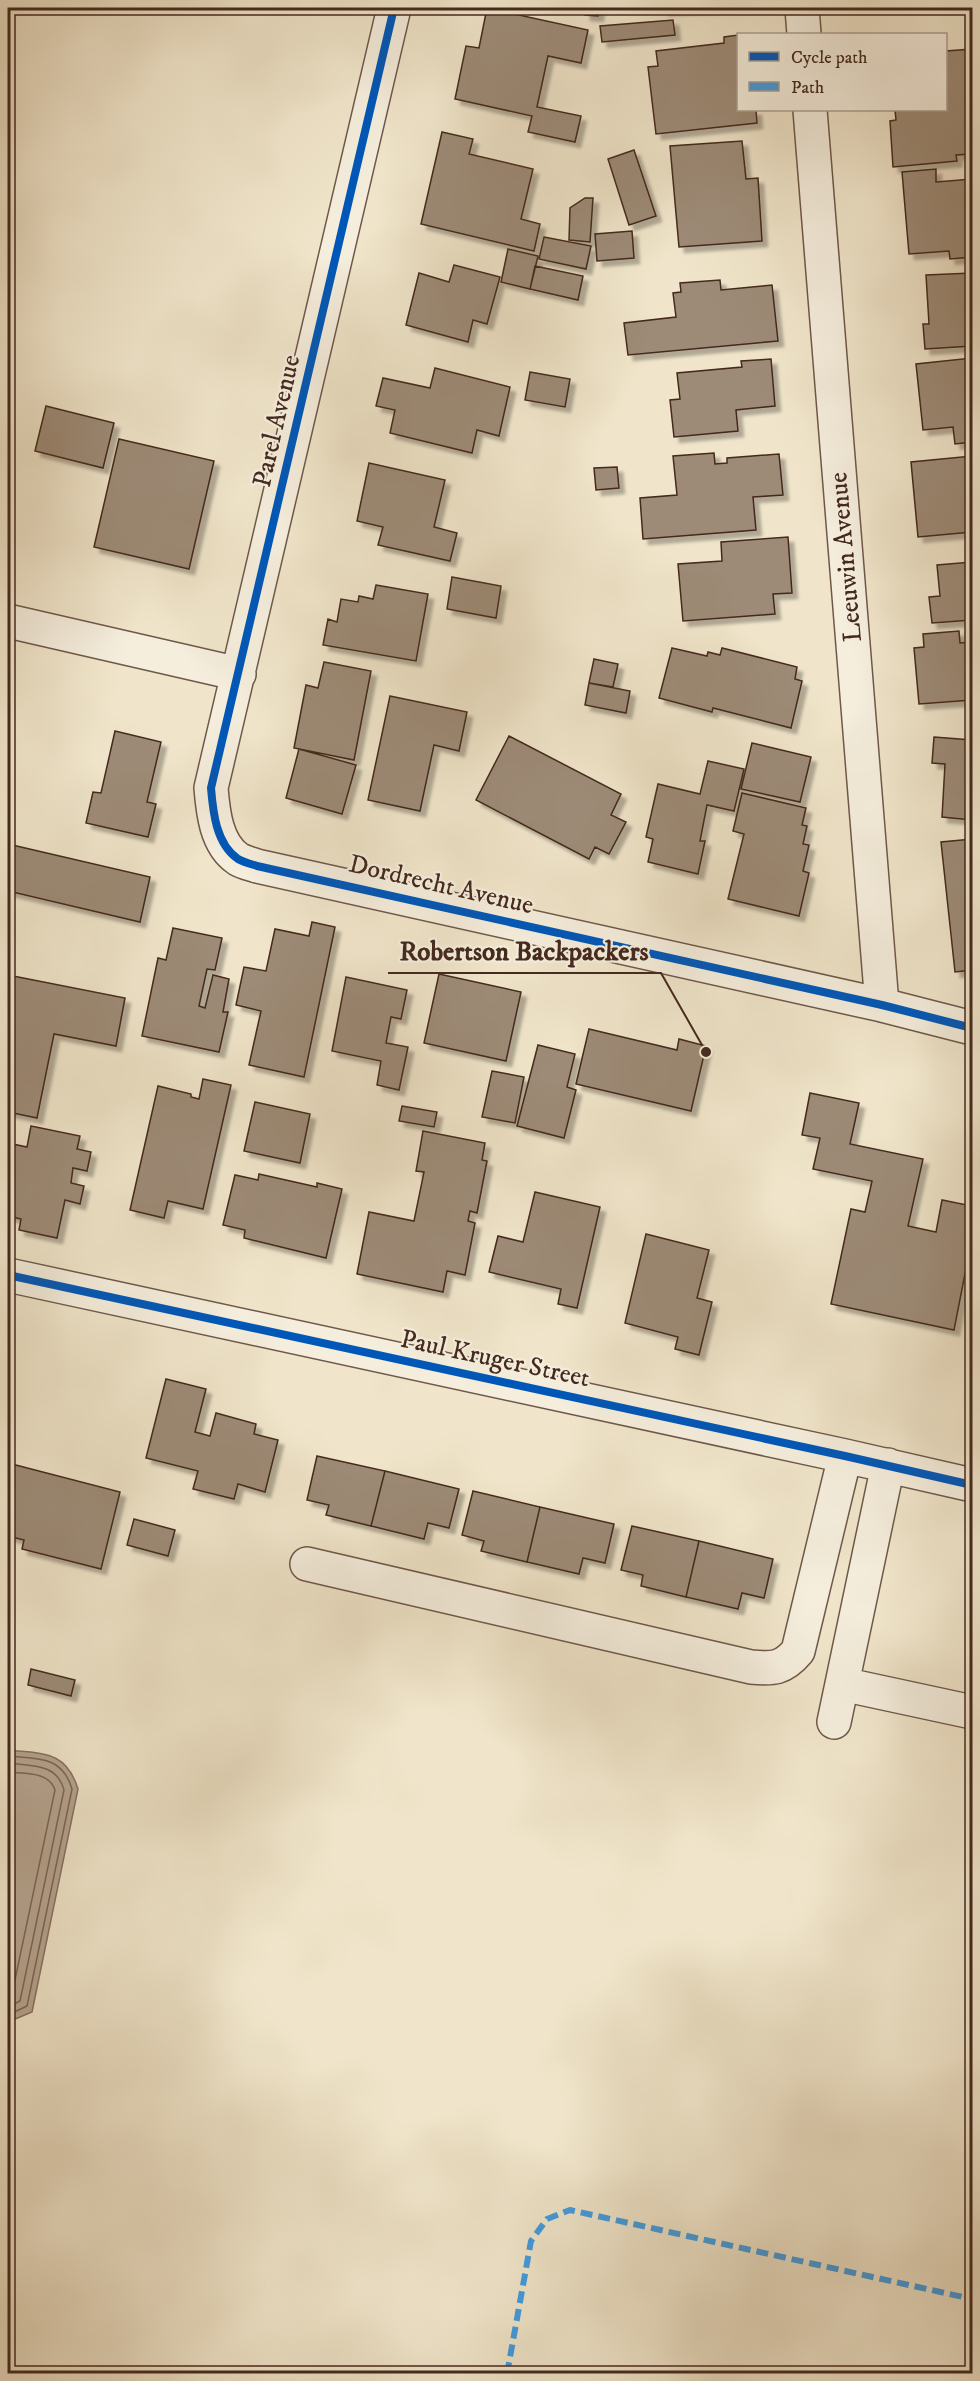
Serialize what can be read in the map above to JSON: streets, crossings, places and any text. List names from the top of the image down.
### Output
{
  "streets": {
    "street": [
      "Parel Avenue",
      "Leeuwin Avenue",
      "Dordrecht Avenue",
      "Paul Kruger Street"
    ]
  },
  "crossings": [
    ["Parel Avenue", "Dordrecht Avenue"],
    ["Leeuwin Avenue", "Dordrecht Avenue"]
  ],
  "places": ["Robertson Backpackers"],
  "legend": ["Cycle path", "Path"]
}
